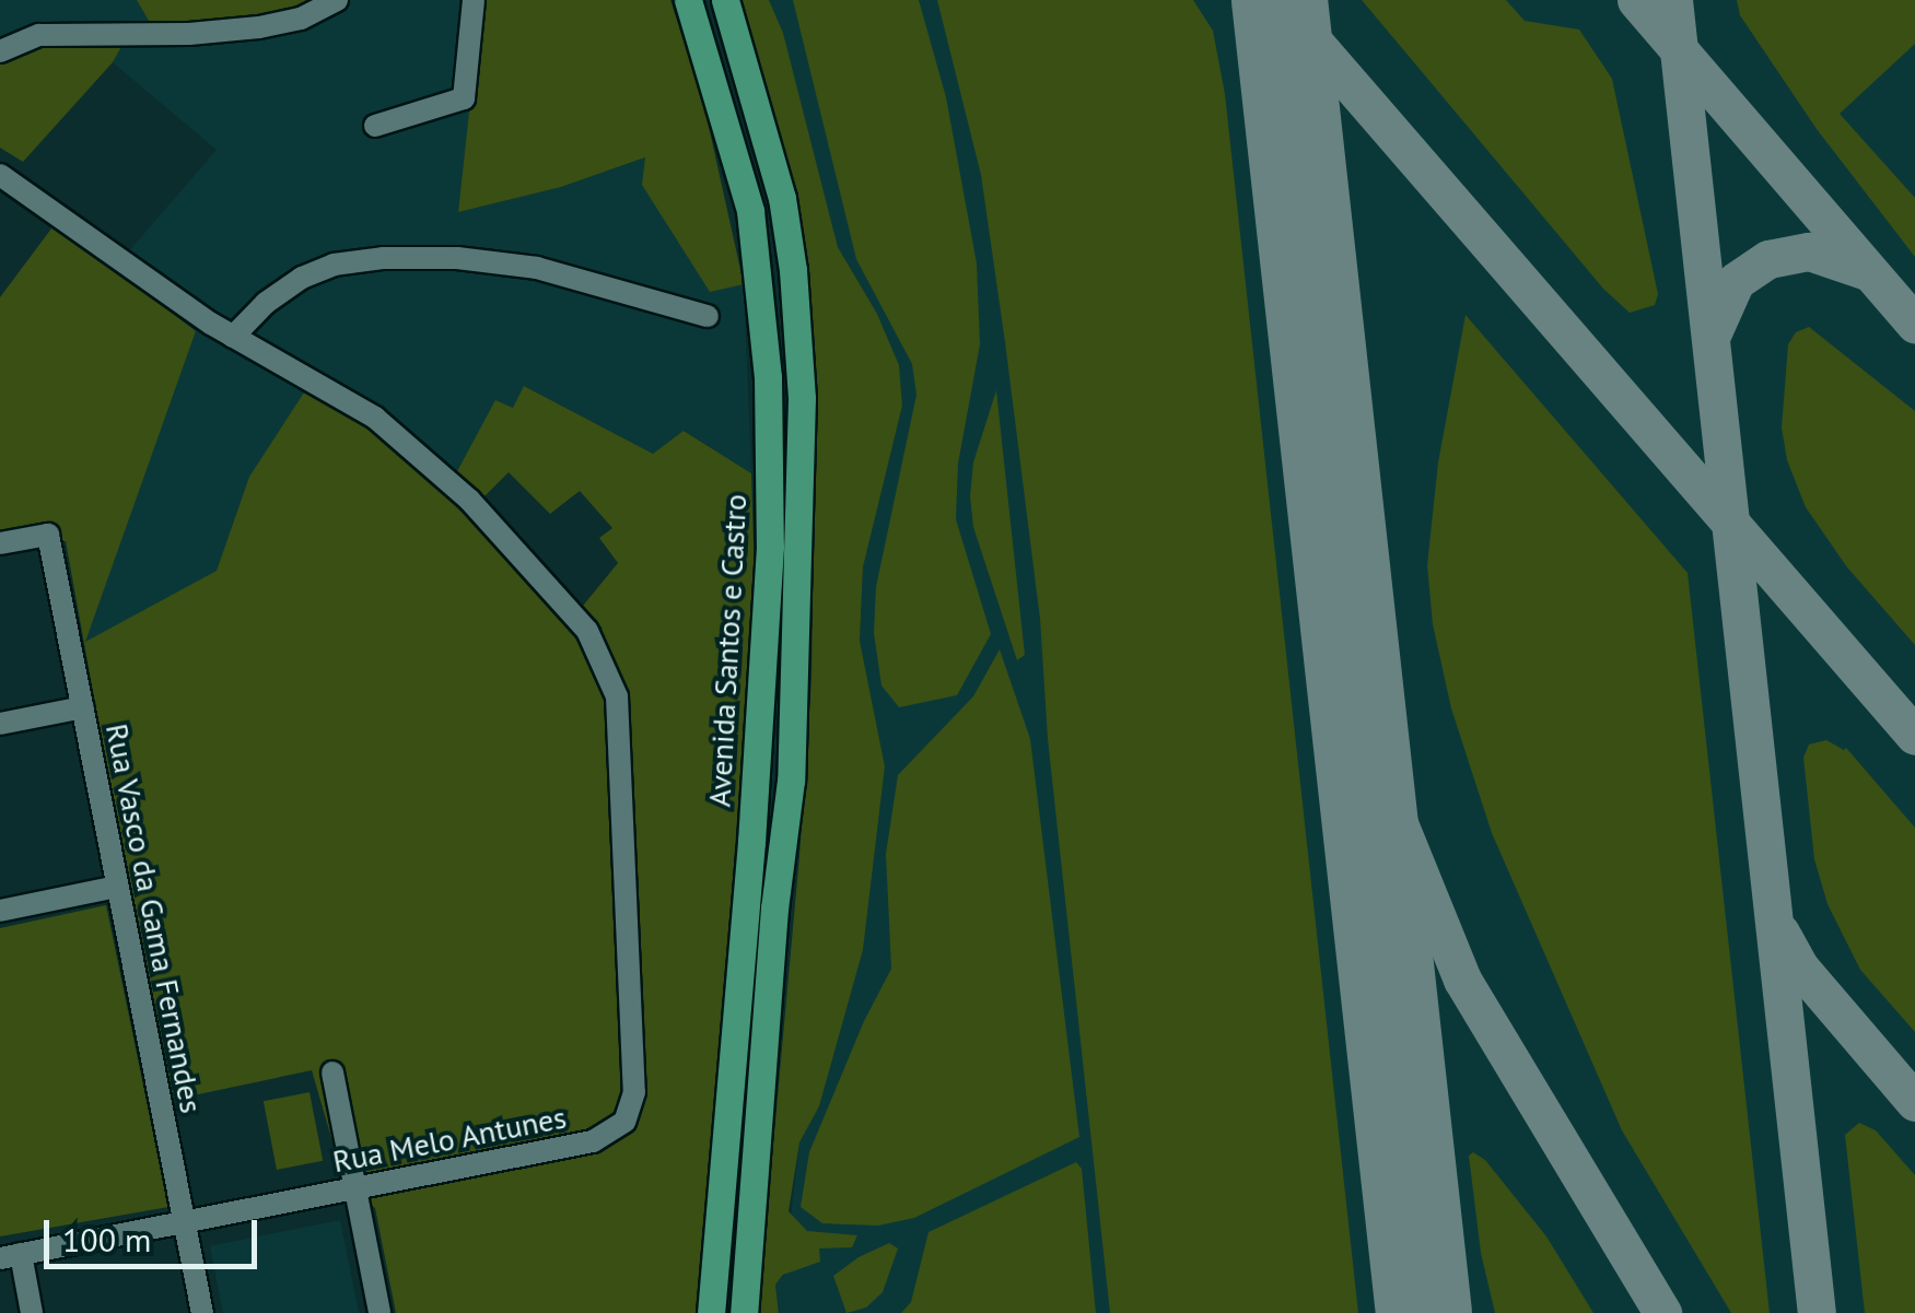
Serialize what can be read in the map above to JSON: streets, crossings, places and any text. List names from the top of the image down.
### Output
{
  "streets": {
    "main road": ["Avenida Santos e Castro"],
    "street": ["Rua Vasco da Gama Fernandes", "Rua Melo Antunes"]
  },
  "crossings": [
    ["Rua Vasco da Gama Fernandes", "Rua Melo Antunes"]
  ],
  "scale_bar": "100 m"
}
